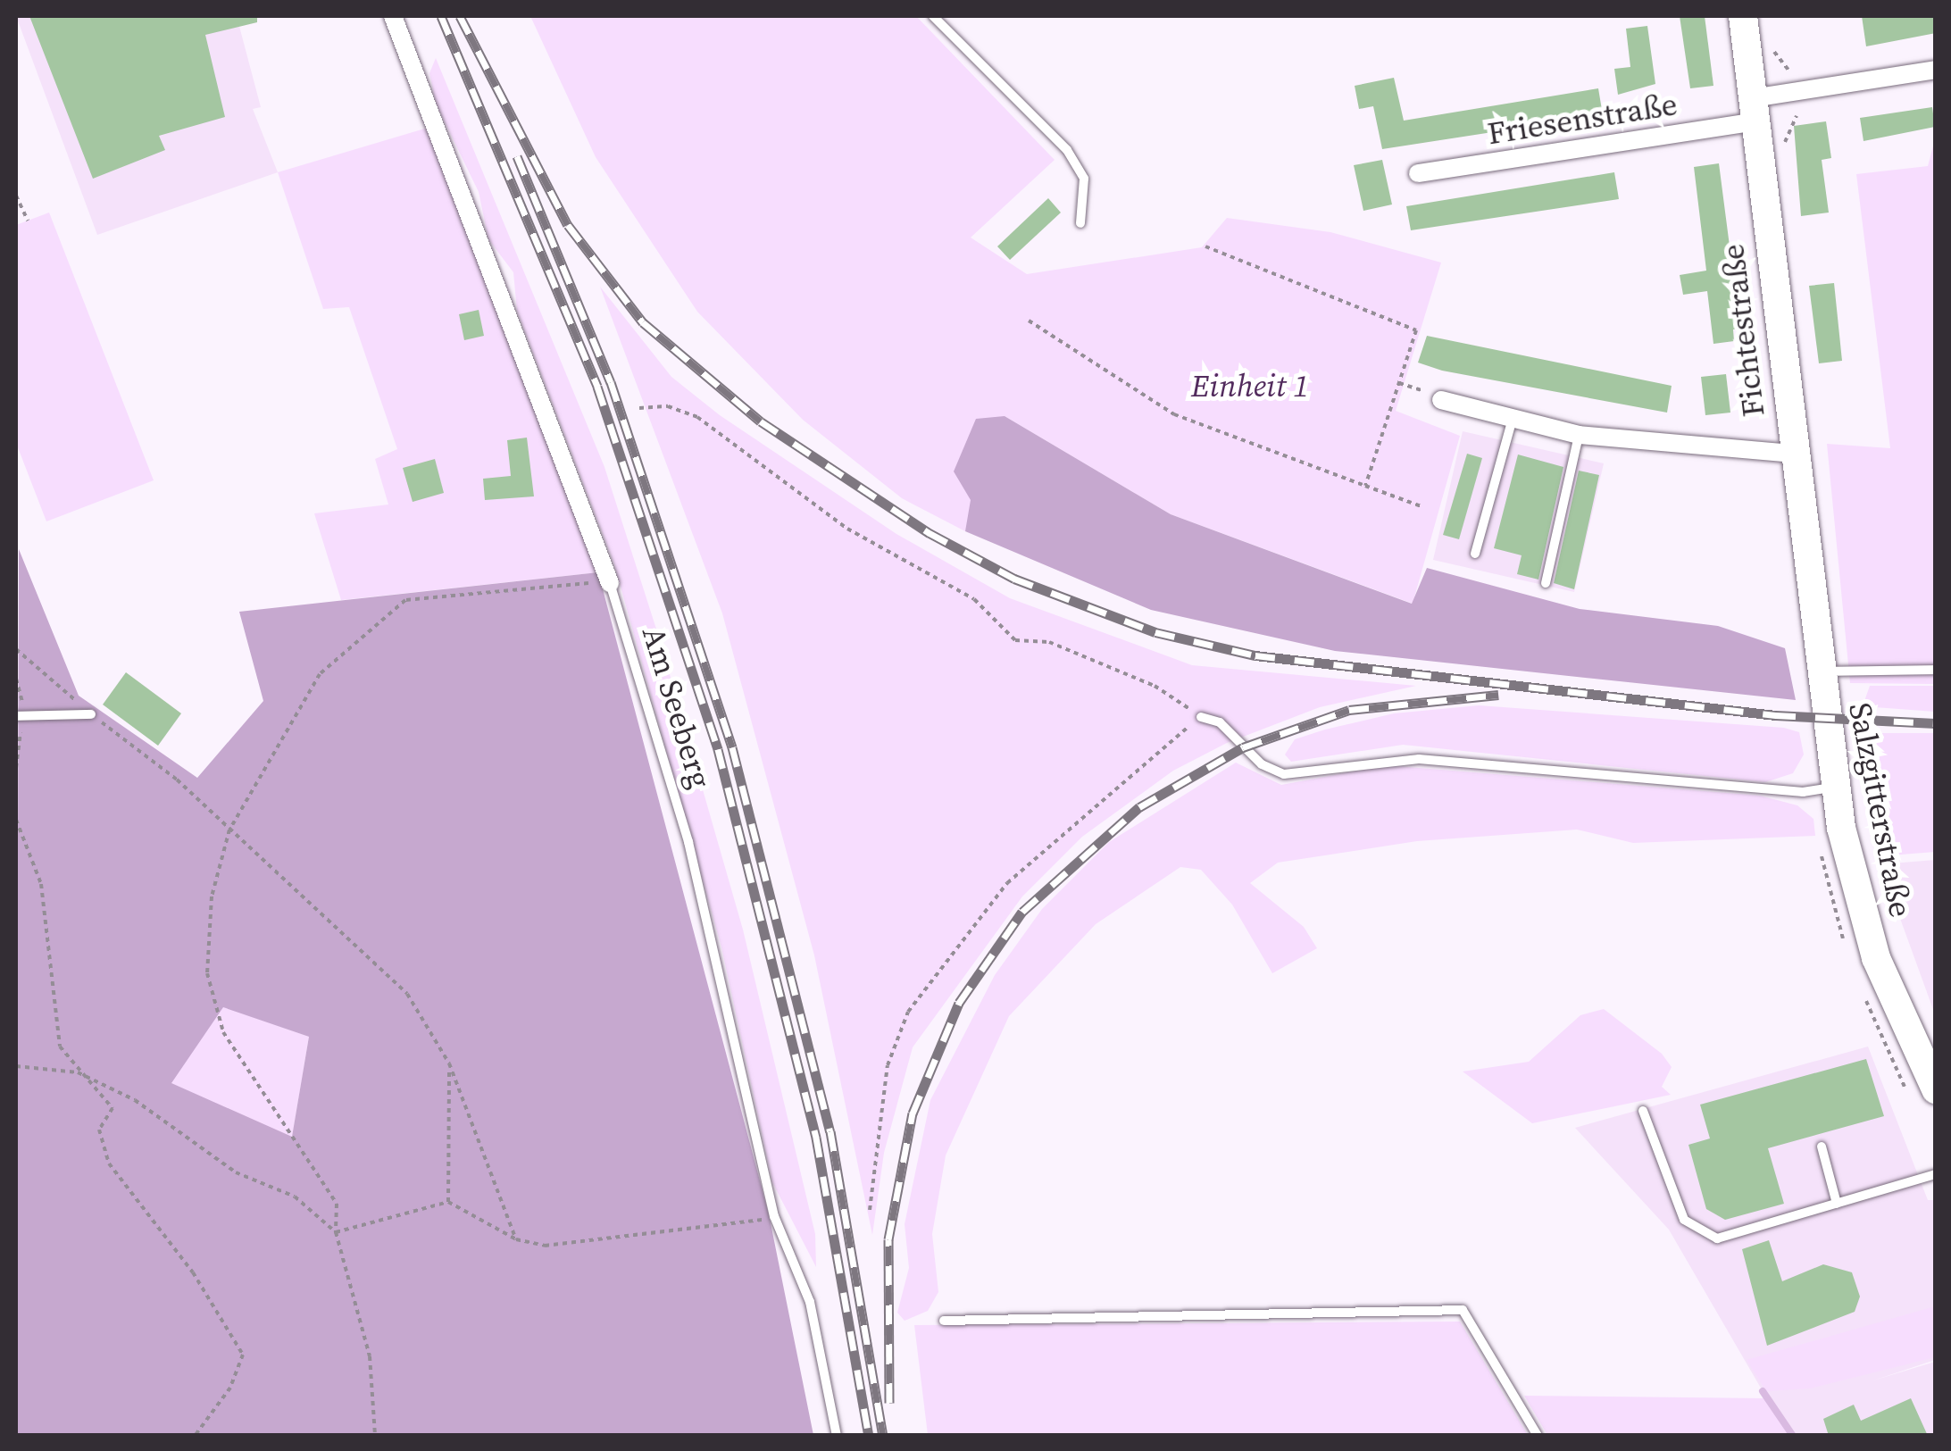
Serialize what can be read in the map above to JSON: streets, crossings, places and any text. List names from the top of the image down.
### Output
{
  "streets": {
    "main road": ["Fichtestraße", "Salzgitterstraße"],
    "street": ["Friesenstraße", "Am Seeberg"]
  },
  "crossings": [
    ["Friesenstraße", "Fichtestraße"],
    ["Fichtestraße", "Salzgitterstraße"]
  ],
  "parks": ["Einheit 1"]
}
